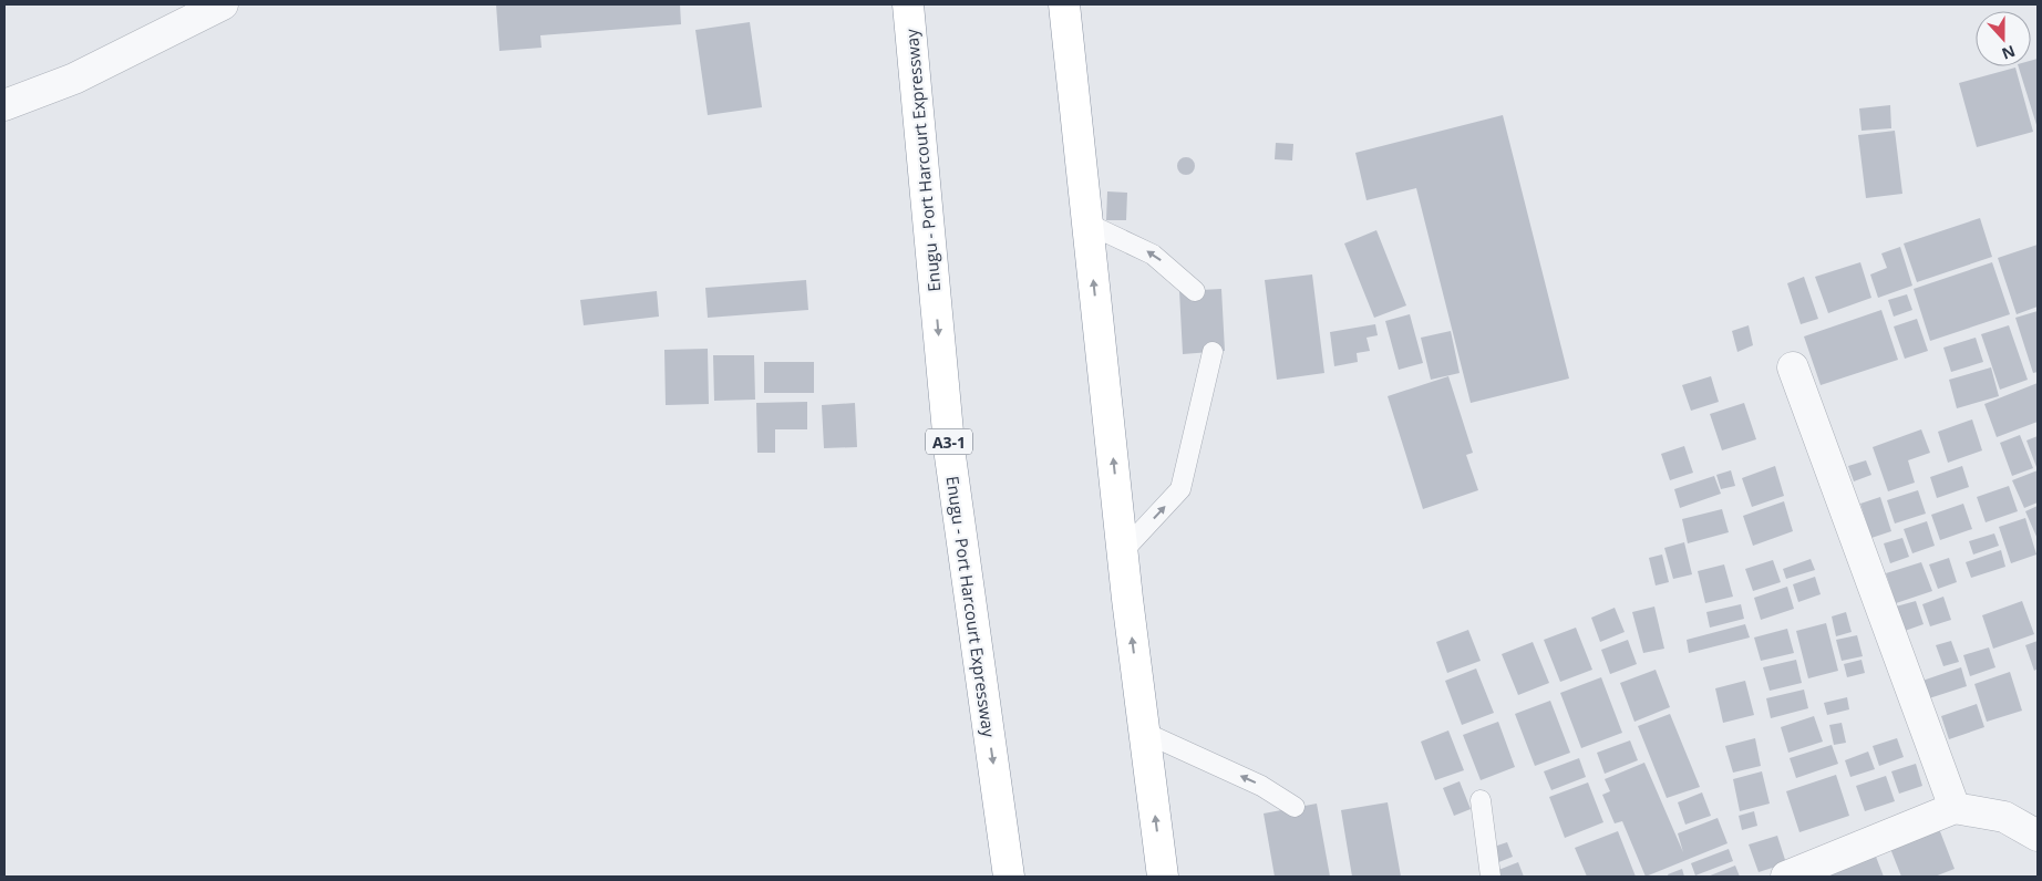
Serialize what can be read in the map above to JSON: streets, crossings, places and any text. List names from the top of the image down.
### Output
{
  "streets": {
    "highway": ["Enugu - Port Harcourt Expressway", "A3-1"]
  },
  "north": "bottom"
}
